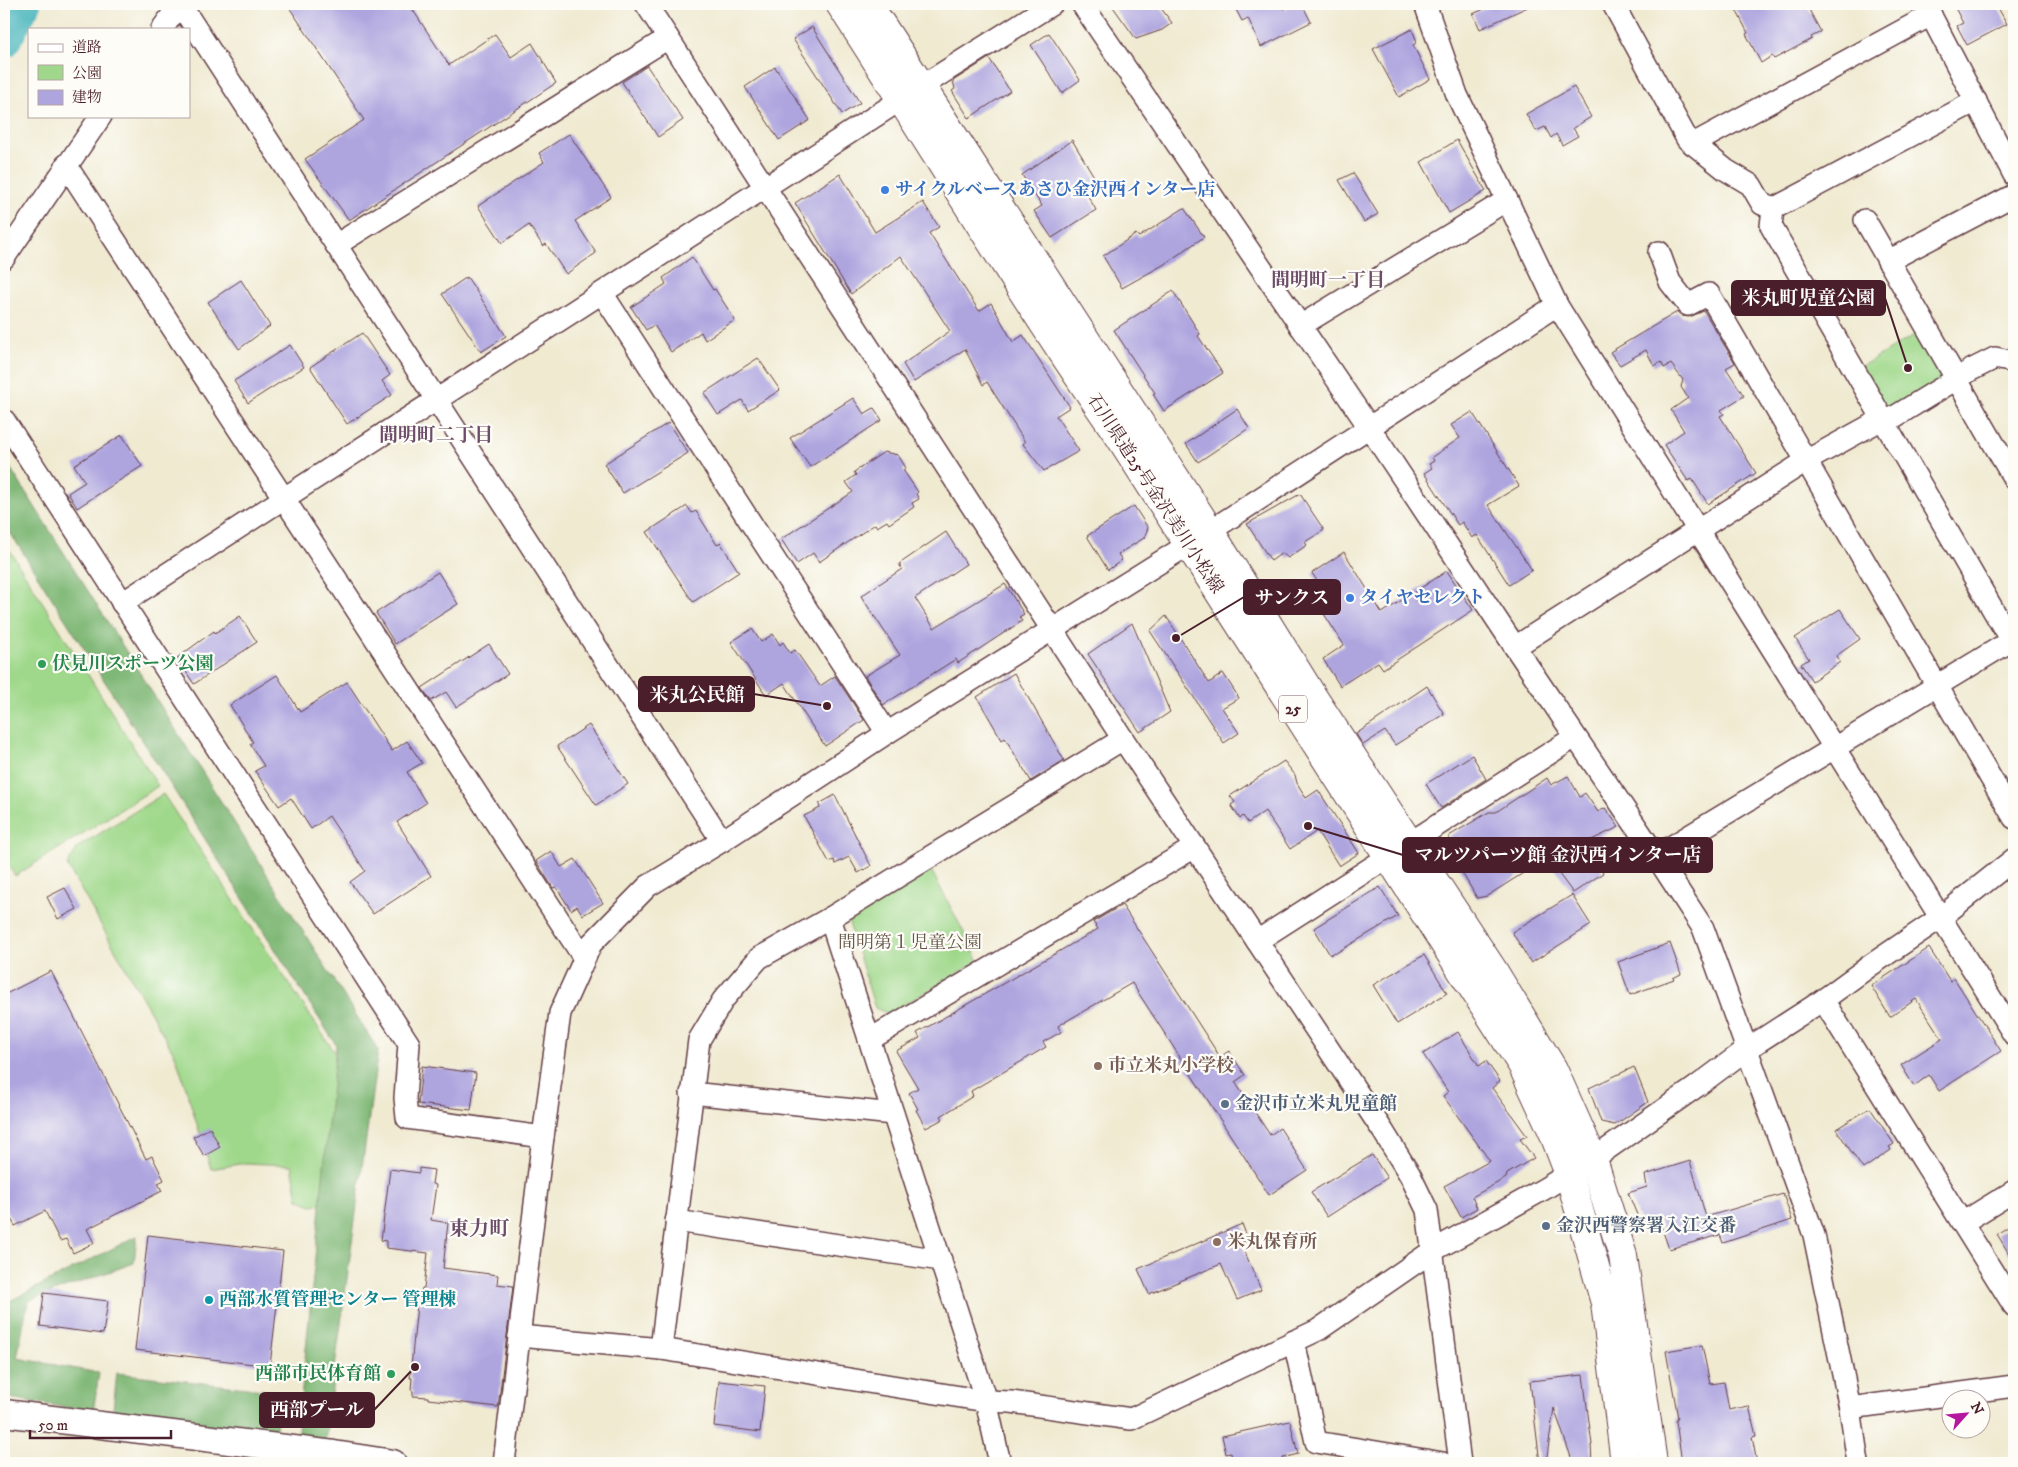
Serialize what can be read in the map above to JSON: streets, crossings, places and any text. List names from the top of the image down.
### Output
{
  "streets": {
    "main road": ["石川県道25号金沢美川小松線", "25"]
  },
  "districts": ["間明町一丁目", "間明町二丁目", "東力町"],
  "parks": ["間明第１児童公園"],
  "places": [
    "サイクルベースあさひ金沢西インター店",
    "米丸町児童公園",
    "タイヤセレクト",
    "サンクス",
    "伏見川スポーツ公園",
    "米丸公民館",
    "マルツパーツ館 金沢西インター店",
    "市立米丸小学校",
    "金沢市立米丸児童館",
    "金沢西警察署入江交番",
    "米丸保育所",
    "西部水質管理センター 管理棟",
    "西部プール",
    "西部市民体育館"
  ],
  "legend": ["道路", "公園", "建物"],
  "scale_bar": "50 m",
  "north": "top right"
}
